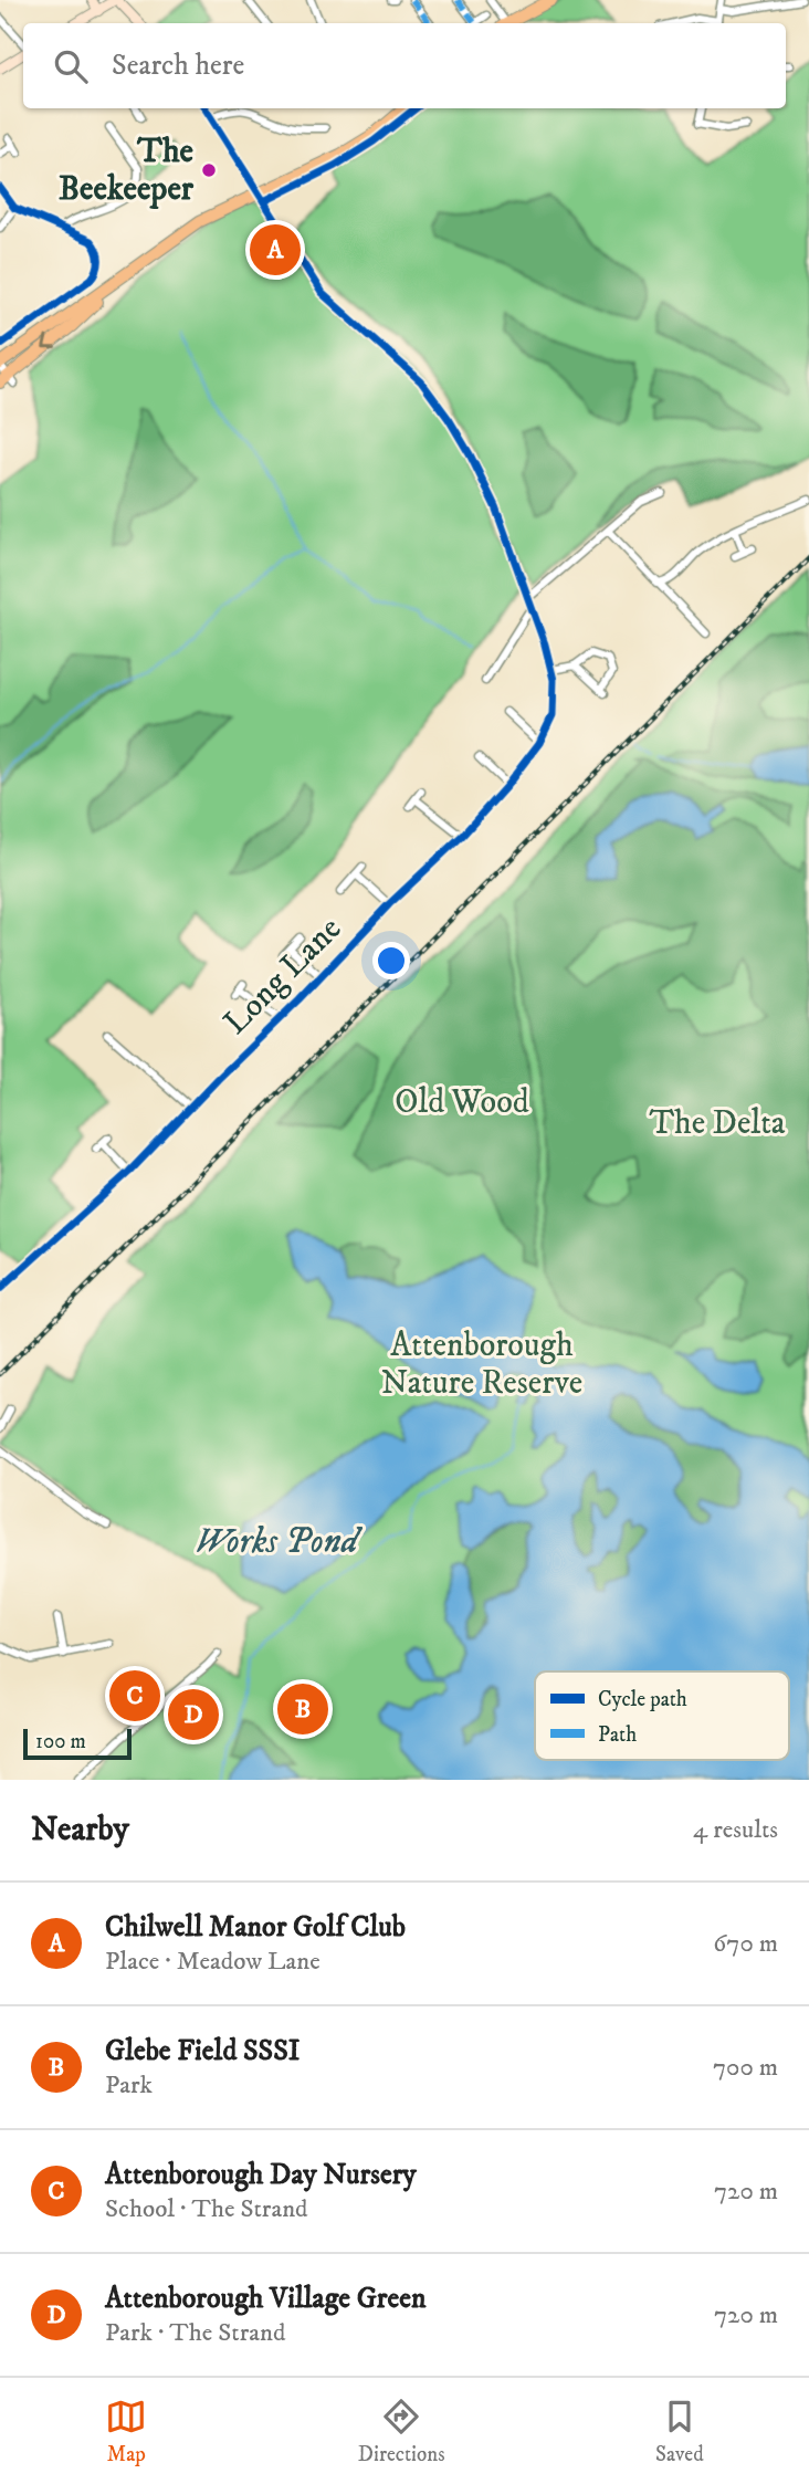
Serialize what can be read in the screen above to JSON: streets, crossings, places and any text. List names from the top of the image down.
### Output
{
  "streets": {
    "street": ["Long Lane"]
  },
  "water": ["Works Pond"],
  "parks": ["Old Wood", "The Delta", "Attenborough Nature Reserve"],
  "places": ["The Beekeeper"],
  "legend": ["Cycle path", "Path"],
  "scale_bar": "100 m",
  "page": {
    "search": "Search here",
    "pins": [
      "A",
      "C",
      "B",
      "D"
    ],
    "scale": "100 m",
    "heading": ["Nearby", "4 results"],
    "list": [
      {
        "mark": "A",
        "name": "Chilwell Manor Golf Club",
        "note": "Place · Meadow Lane",
        "value": "670 m"
      },
      {
        "mark": "B",
        "name": "Glebe Field SSSI",
        "note": "Park",
        "value": "700 m"
      },
      {
        "mark": "C",
        "name": "Attenborough Day Nursery",
        "note": "School · The Strand",
        "value": "720 m"
      },
      {
        "mark": "D",
        "name": "Attenborough Village Green",
        "note": "Park · The Strand",
        "value": "720 m"
      }
    ],
    "nav": ["Map", "Directions", "Saved"]
  }
}
